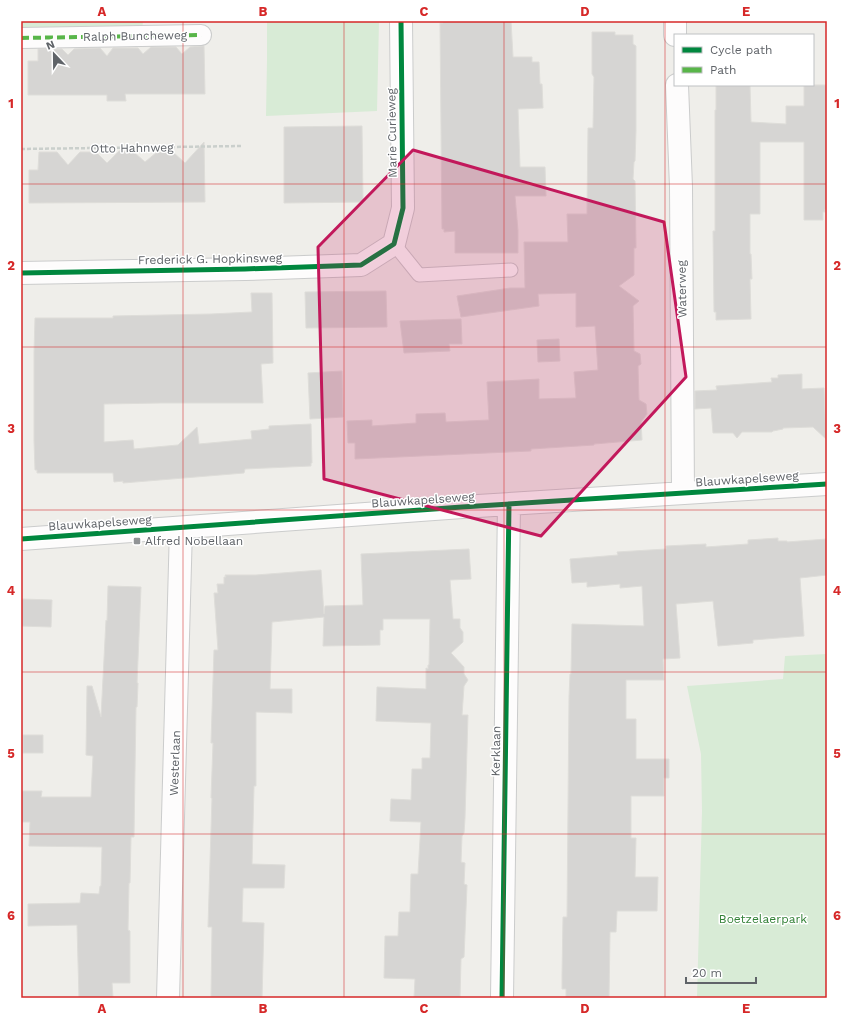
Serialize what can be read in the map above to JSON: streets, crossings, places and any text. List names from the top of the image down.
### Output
{
  "streets": {
    "street": [
      "Ralph Buncheweg",
      "Marie Curieweg",
      "Frederick G. Hopkinsweg",
      "Waterweg",
      "Blauwkapelseweg",
      "Kerklaan",
      "Westerlaan"
    ],
    "path": ["Otto Hahnweg"]
  },
  "crossings": [
    ["Marie Curieweg", "Frederick G. Hopkinsweg"],
    ["Waterweg", "Blauwkapelseweg"],
    ["Blauwkapelseweg", "Kerklaan"],
    ["Blauwkapelseweg", "Westerlaan"]
  ],
  "parks": ["Boetzelaerpark"],
  "places": {
    "transit": ["Alfred Nobellaan"]
  },
  "legend": ["Cycle path", "Path"],
  "scale_bar": "20 m",
  "north": "top",
  "grid": {
    "columns": [
      "A",
      "B",
      "C",
      "D",
      "E"
    ],
    "rows": [
      "1",
      "2",
      "3",
      "4",
      "5",
      "6"
    ]
  }
}
